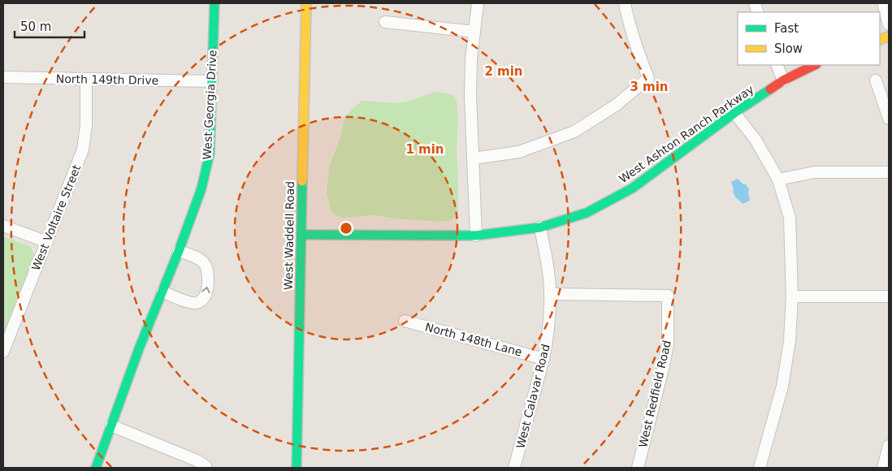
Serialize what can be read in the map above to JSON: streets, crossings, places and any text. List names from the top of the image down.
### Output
{
  "streets": {
    "street": [
      "North 149th Drive",
      "West Georgia Drive",
      "West Ashton Ranch Parkway",
      "West Voltaire Street",
      "West Waddell Road",
      "North 148th Lane",
      "West Redfield Road",
      "West Calavar Road"
    ]
  },
  "crossings": [
    ["North 149th Drive", "West Georgia Drive"],
    ["North 149th Drive", "West Voltaire Street"],
    ["West Ashton Ranch Parkway", "West Waddell Road"],
    ["West Ashton Ranch Parkway", "West Calavar Road"],
    ["North 148th Lane", "West Calavar Road"],
    ["West Redfield Road", "West Calavar Road"]
  ],
  "legend": ["Fast", "Slow"],
  "scale_bar": "50 m",
  "rings": ["2 min", "3 min", "1 min"]
}
